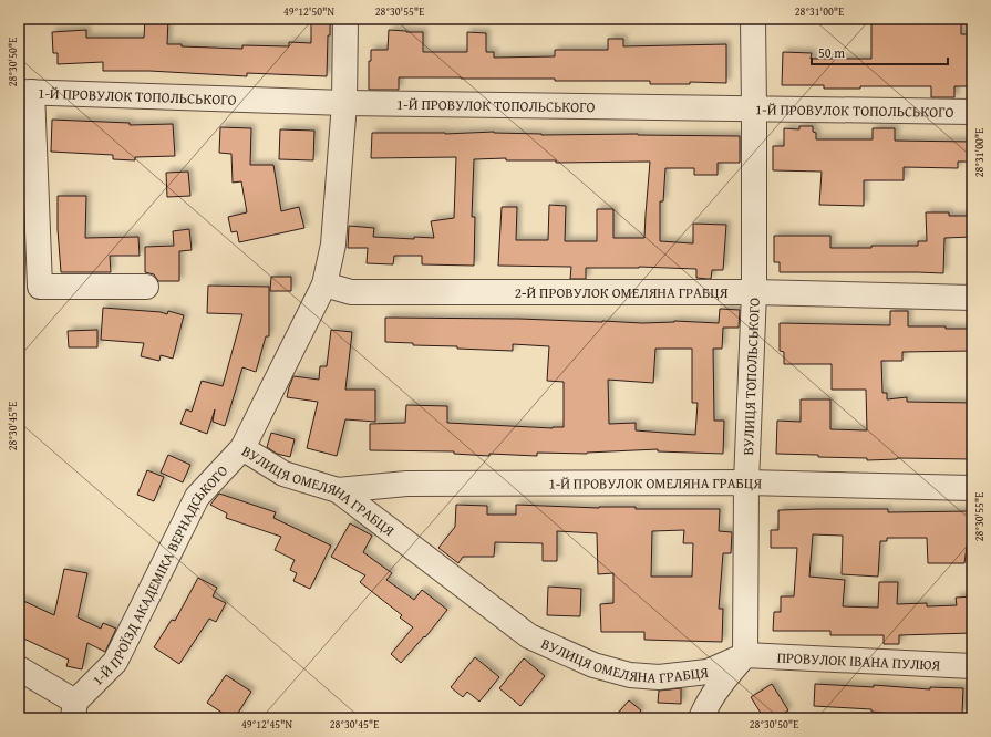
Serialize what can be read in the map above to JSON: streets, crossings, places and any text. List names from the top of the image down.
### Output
{
  "streets": {
    "street": [
      "1-Й ПРОВУЛОК ТОПОЛЬСЬКОГО",
      "2-Й ПРОВУЛОК ОМЕЛЯНА ГРАБЦЯ",
      "ВУЛИЦЯ ТОПОЛЬСЬКОГО",
      "1-Й ПРОВУЛОК ОМЕЛЯНА ГРАБЦЯ",
      "ВУЛИЦЯ ОМЕЛЯНА ГРАБЦЯ",
      "1-Й ПРОЇЗД АКАДЕМІКА ВЕРНАДСЬКОГО",
      "ПРОВУЛОК ІВАНА ПУЛЮЯ"
    ]
  },
  "crossings": [
    ["1-Й ПРОВУЛОК ТОПОЛЬСЬКОГО", "ВУЛИЦЯ ТОПОЛЬСЬКОГО"],
    ["1-Й ПРОВУЛОК ТОПОЛЬСЬКОГО", "ВУЛИЦЯ ОМЕЛЯНА ГРАБЦЯ"],
    ["2-Й ПРОВУЛОК ОМЕЛЯНА ГРАБЦЯ", "ВУЛИЦЯ ТОПОЛЬСЬКОГО"],
    ["2-Й ПРОВУЛОК ОМЕЛЯНА ГРАБЦЯ", "ВУЛИЦЯ ОМЕЛЯНА ГРАБЦЯ"],
    ["ВУЛИЦЯ ТОПОЛЬСЬКОГО", "1-Й ПРОВУЛОК ОМЕЛЯНА ГРАБЦЯ"],
    ["ВУЛИЦЯ ТОПОЛЬСЬКОГО", "ВУЛИЦЯ ОМЕЛЯНА ГРАБЦЯ"],
    ["ВУЛИЦЯ ТОПОЛЬСЬКОГО", "ПРОВУЛОК ІВАНА ПУЛЮЯ"],
    ["1-Й ПРОВУЛОК ОМЕЛЯНА ГРАБЦЯ", "ВУЛИЦЯ ОМЕЛЯНА ГРАБЦЯ"],
    ["ВУЛИЦЯ ОМЕЛЯНА ГРАБЦЯ", "1-Й ПРОЇЗД АКАДЕМІКА ВЕРНАДСЬКОГО"],
    ["ВУЛИЦЯ ОМЕЛЯНА ГРАБЦЯ", "ПРОВУЛОК ІВАНА ПУЛЮЯ"]
  ],
  "scale_bar": "50 m",
  "coordinates": [
    "49°12'50\"N",
    "28°30'55\"E",
    "28°31'00\"E",
    "28°30'50\"E",
    "28°30'45\"E",
    "49°12'45\"N"
  ]
}
